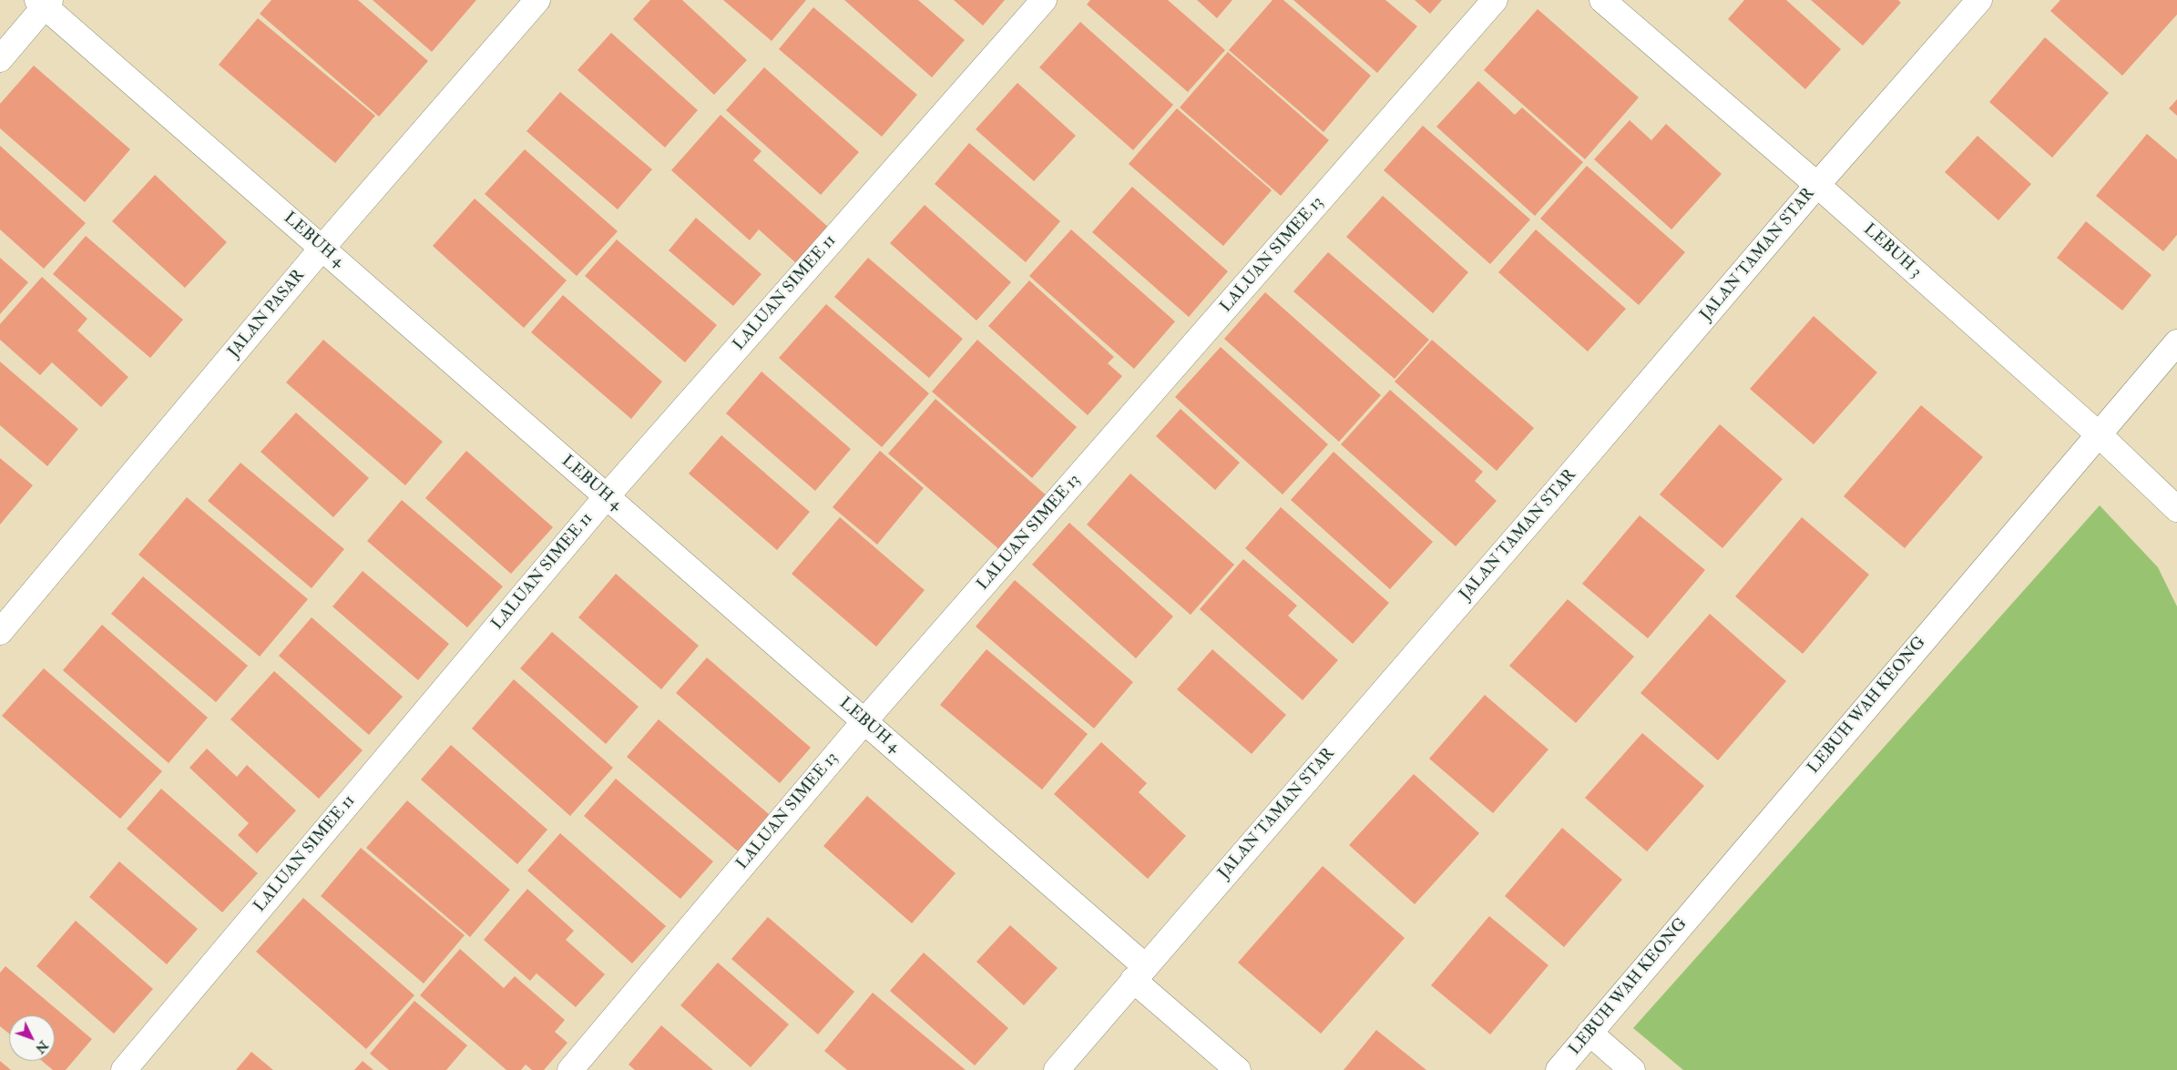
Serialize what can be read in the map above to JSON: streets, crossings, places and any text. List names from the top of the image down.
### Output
{
  "streets": {
    "street": [
      "LEBUH 4",
      "LEBUH 3",
      "LALUAN SIMEE 13",
      "JALAN TAMAN STAR",
      "LALUAN SIMEE 11",
      "JALAN PASAR",
      "LEBUH WAH KEONG"
    ]
  },
  "crossings": [
    ["LEBUH 4", "LALUAN SIMEE 13"],
    ["LEBUH 4", "JALAN TAMAN STAR"],
    ["LEBUH 4", "LALUAN SIMEE 11"],
    ["LEBUH 4", "JALAN PASAR"],
    ["LEBUH 3", "JALAN TAMAN STAR"],
    ["LEBUH 3", "LEBUH WAH KEONG"]
  ],
  "north": "bottom right"
}
